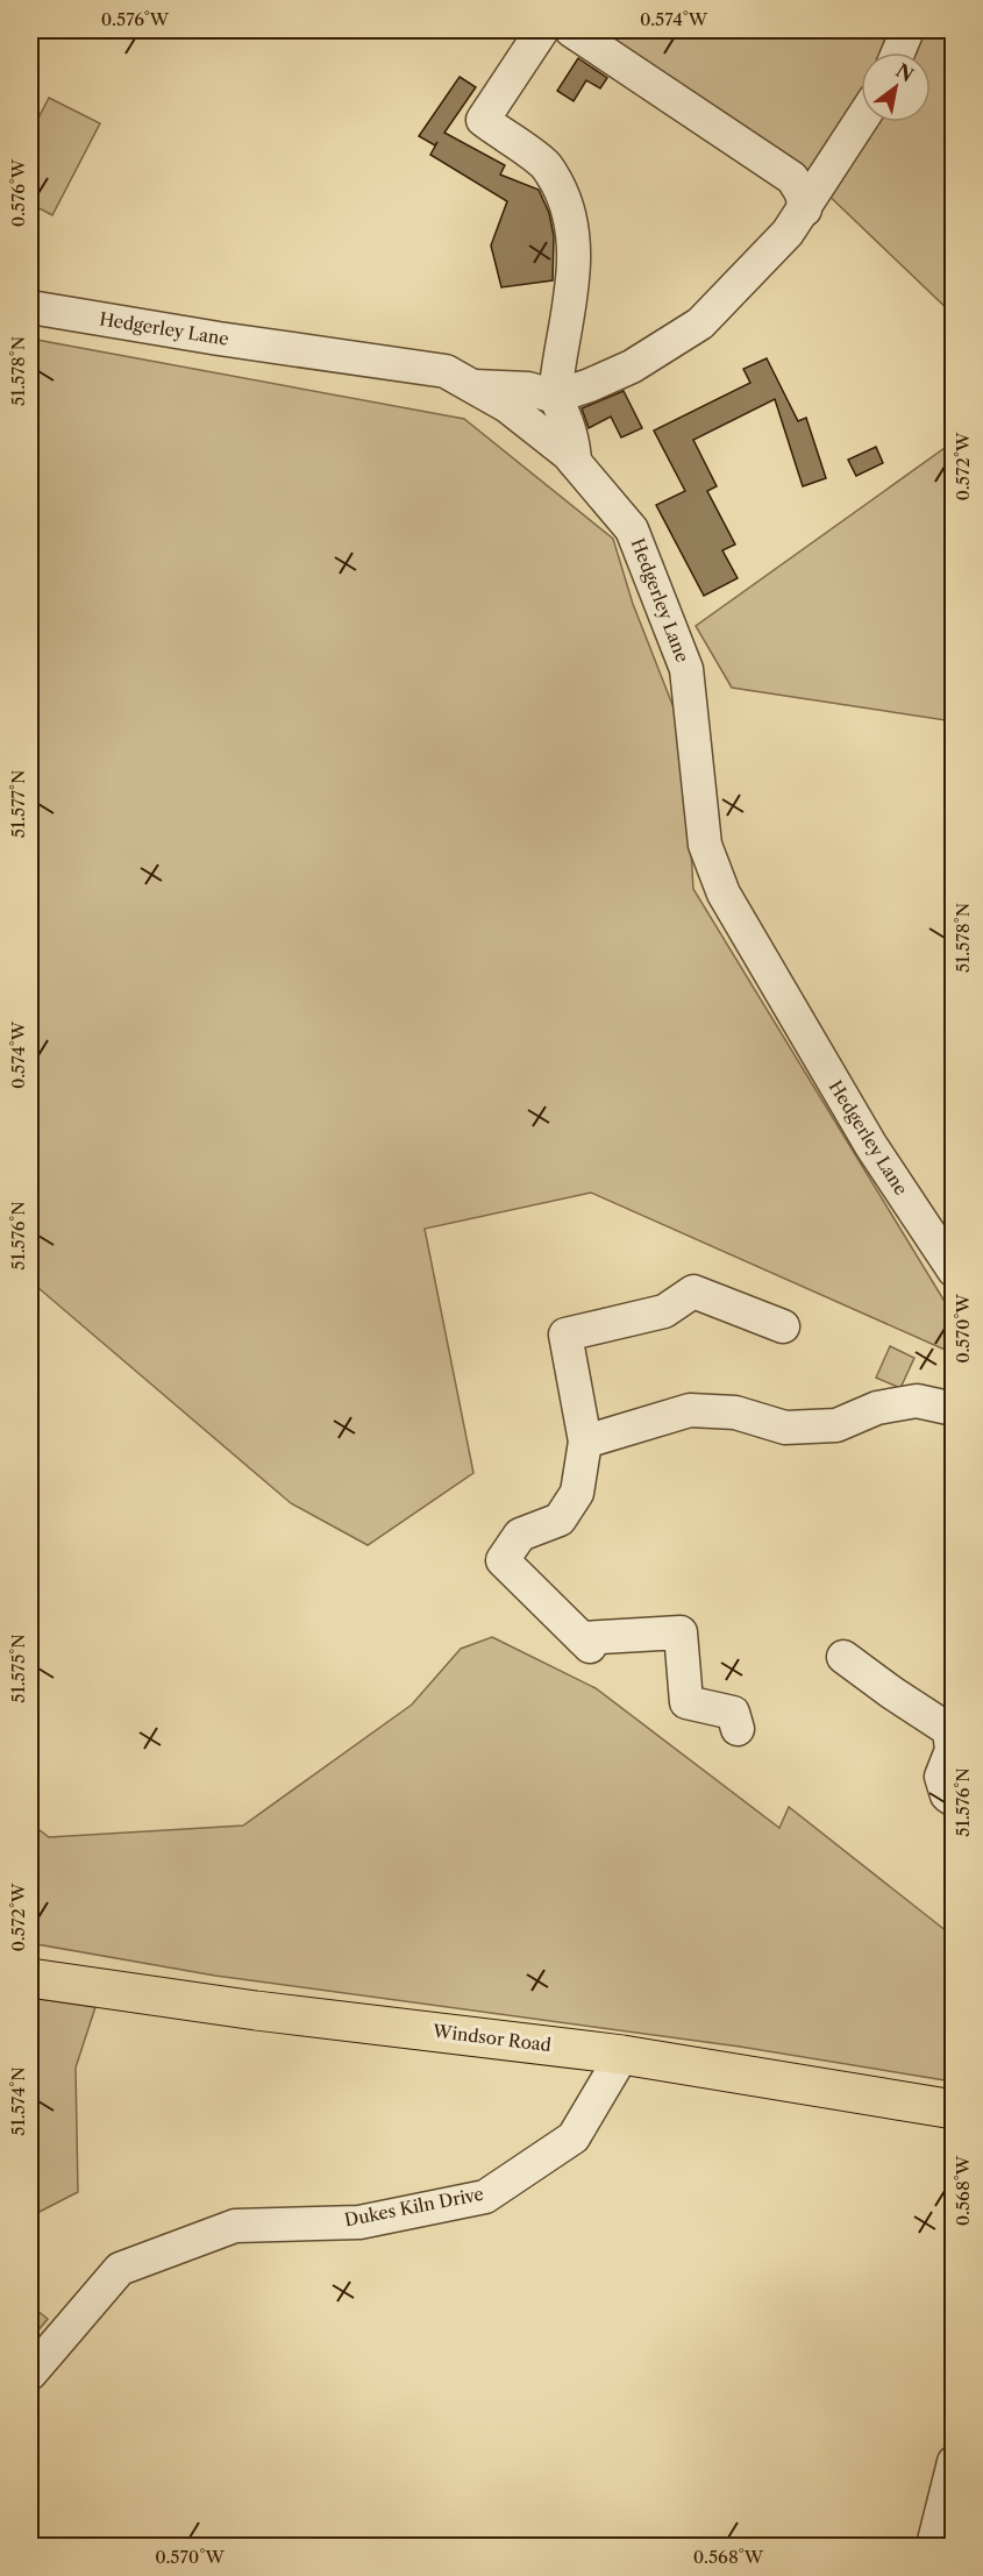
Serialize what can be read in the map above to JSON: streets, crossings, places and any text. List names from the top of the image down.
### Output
{
  "streets": {
    "main road": ["Windsor Road"],
    "street": ["Hedgerley Lane", "Dukes Kiln Drive"]
  },
  "crossings": [
    ["Windsor Road", "Dukes Kiln Drive"]
  ],
  "north": "top right",
  "coordinates": [
    "0.576°W",
    "0.574°W",
    "51.578°N",
    "0.572°W",
    "51.577°N",
    "51.576°N",
    "0.570°W",
    "51.575°N",
    "51.574°N",
    "0.568°W"
  ]
}
